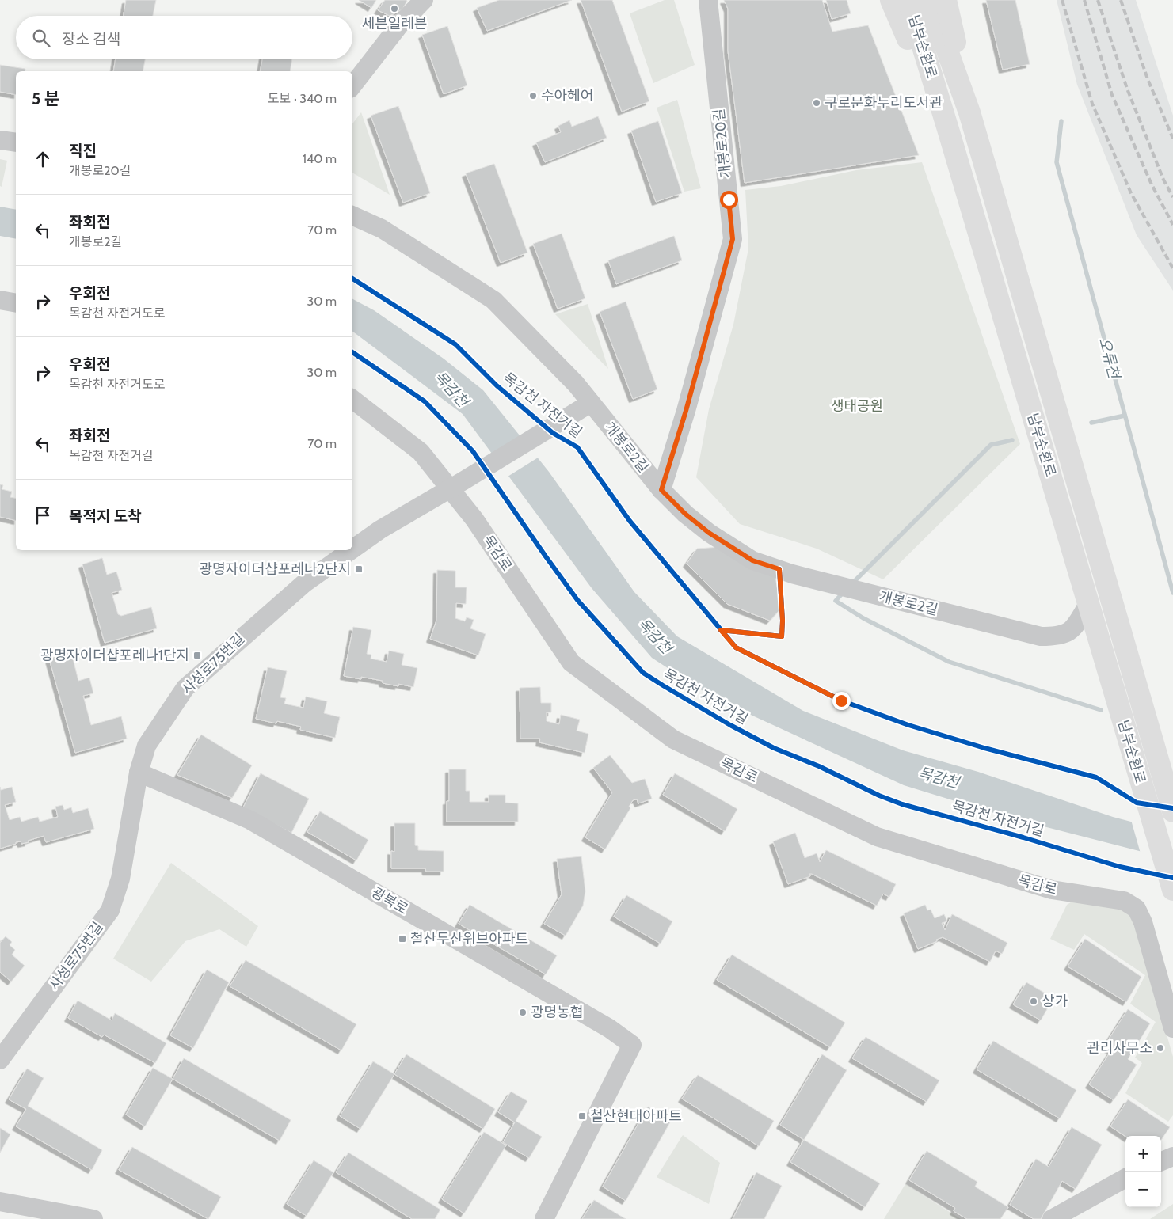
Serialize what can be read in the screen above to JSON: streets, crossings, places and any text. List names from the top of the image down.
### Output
{
  "streets": {
    "main road": ["남부순환로"],
    "street": [
      "개봉로20길",
      "개봉로2길",
      "목감로",
      "사성로75번길",
      "광복로"
    ],
    "cycle path": ["목감천 자전거길"]
  },
  "crossings": [
    ["남부순환로", "개봉로2길"],
    ["개봉로20길", "개봉로2길"],
    ["개봉로2길", "사성로75번길"],
    ["목감로", "사성로75번길"],
    ["사성로75번길", "광복로"]
  ],
  "water": ["오류천", "목감천"],
  "parks": ["생태공원"],
  "places": {
    "other": [
      "세븐일레븐",
      "수아헤어",
      "구로문화누리도서관",
      "상가",
      "광명농협",
      "관리사무소"
    ],
    "transit": [
      "광명자이더샵포레나2단지",
      "광명자이더샵포레나1단지",
      "철산두산위브아파트",
      "철산현대아파트"
    ]
  },
  "page": {
    "search": "장소 검색",
    "heading": ["5 분", "도보 · 340 m"],
    "list": [
      ["직진", "개봉로20길", "140 m"],
      ["좌회전", "개봉로2길", "70 m"],
      ["우회전", "목감천 자전거도로", "30 m"],
      ["우회전", "목감천 자전거도로", "30 m"],
      ["좌회전", "목감천 자전거길", "70 m"],
      "목적지 도착"
    ],
    "map_buttons": ["+", "−"]
  }
}
